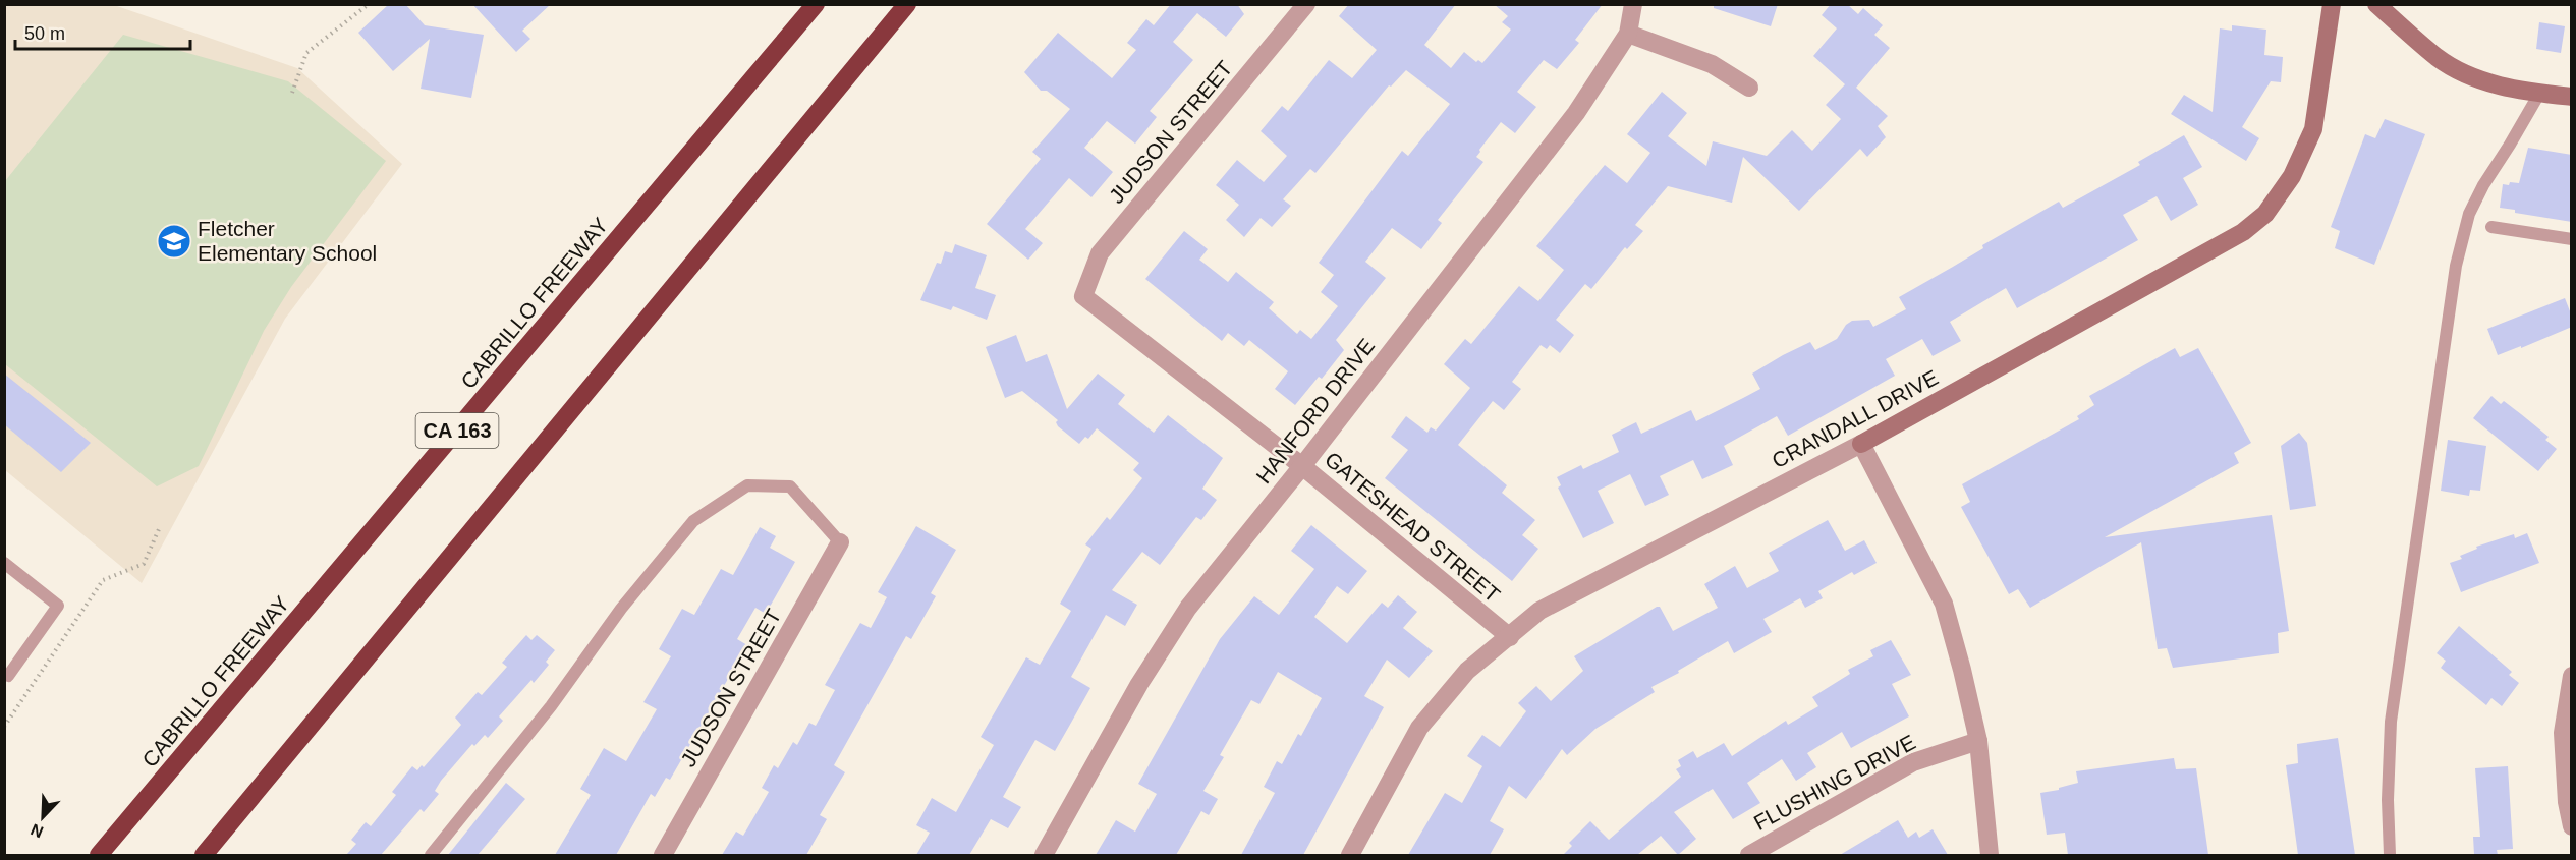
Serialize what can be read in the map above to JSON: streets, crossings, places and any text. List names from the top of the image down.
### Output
{
  "streets": {
    "highway": ["CABRILLO FREEWAY", "CA 163"],
    "street": [
      "JUDSON STREET",
      "HANFORD DRIVE",
      "CRANDALL DRIVE",
      "GATESHEAD STREET",
      "FLUSHING DRIVE"
    ]
  },
  "crossings": [
    ["JUDSON STREET", "GATESHEAD STREET"],
    ["HANFORD DRIVE", "GATESHEAD STREET"],
    ["CRANDALL DRIVE", "GATESHEAD STREET"]
  ],
  "places": {
    "school or university": ["Fletcher Elementary School"]
  },
  "scale_bar": "50 m",
  "north": "bottom left"
}
